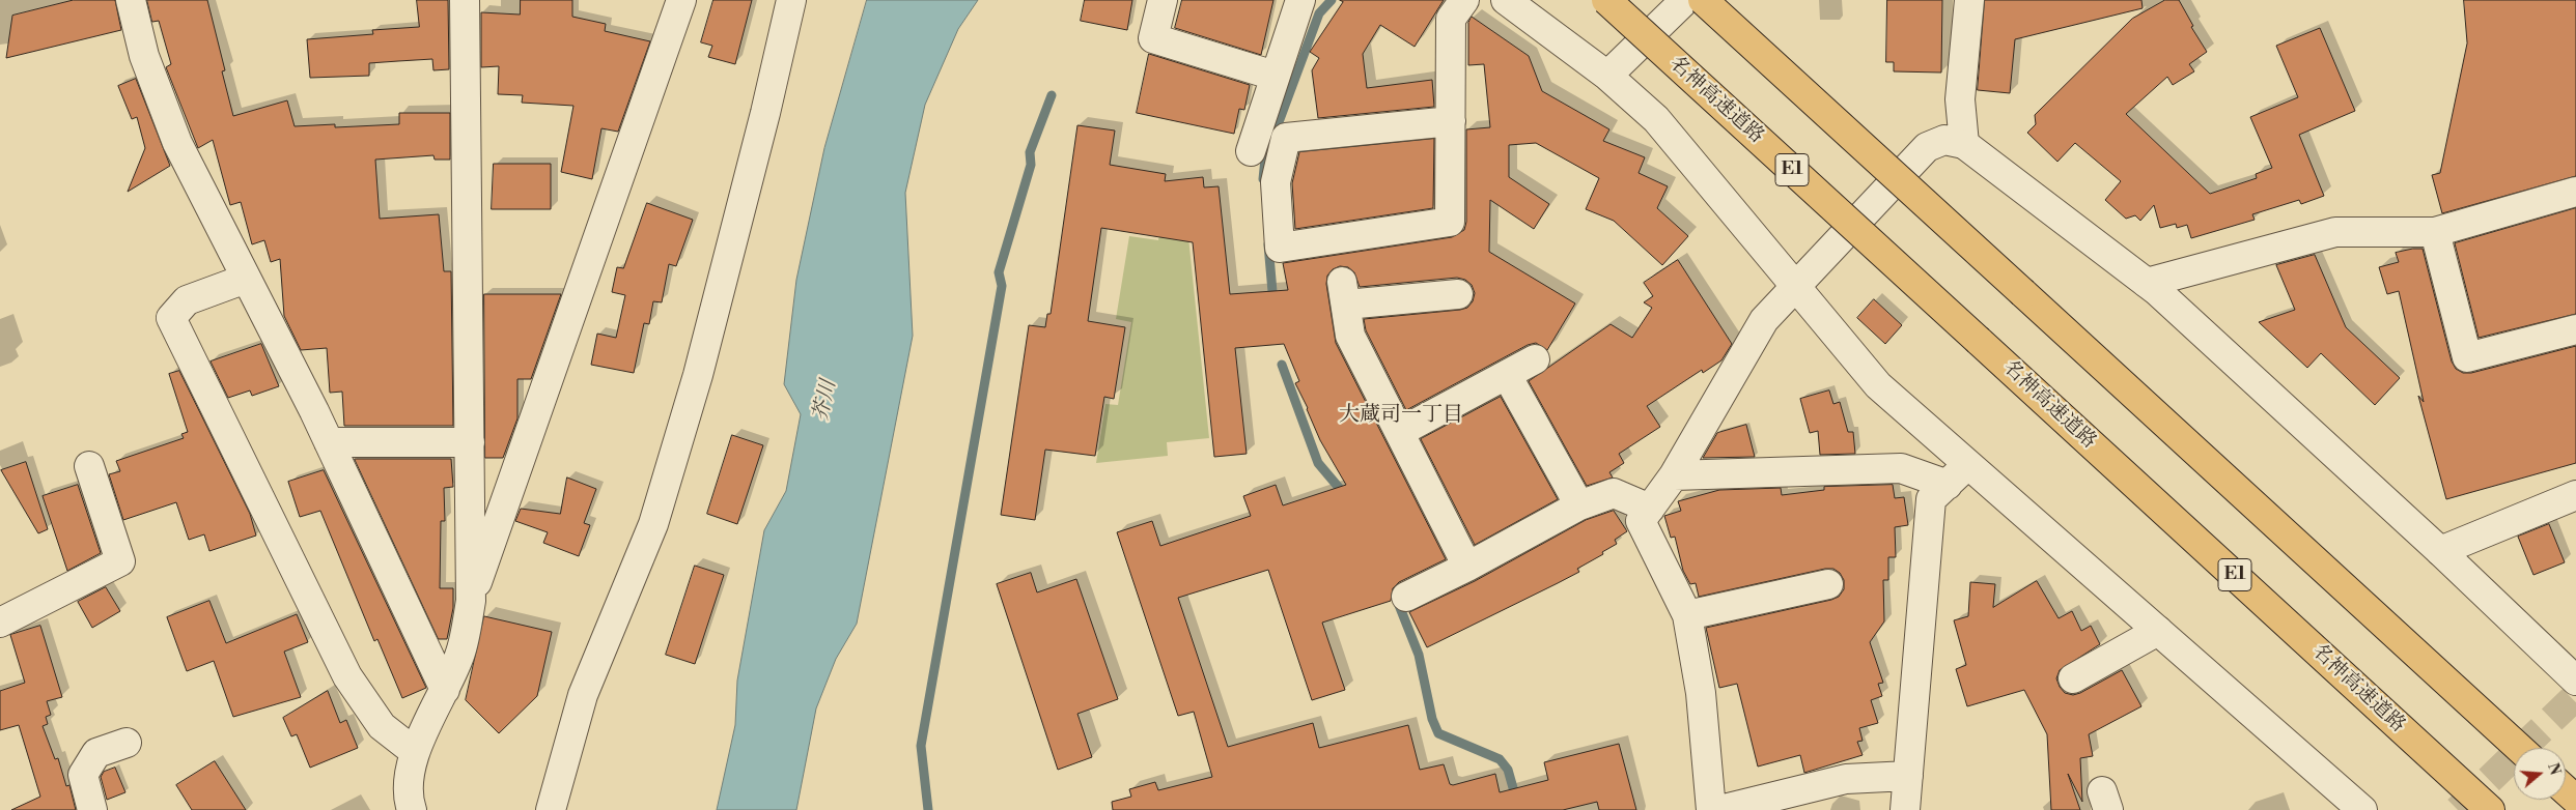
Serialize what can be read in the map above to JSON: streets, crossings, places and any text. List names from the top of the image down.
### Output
{
  "streets": {
    "highway": ["名神高速道路", "E1"]
  },
  "districts": ["大蔵司一丁目"],
  "water": ["芥川"],
  "north": "right"
}
